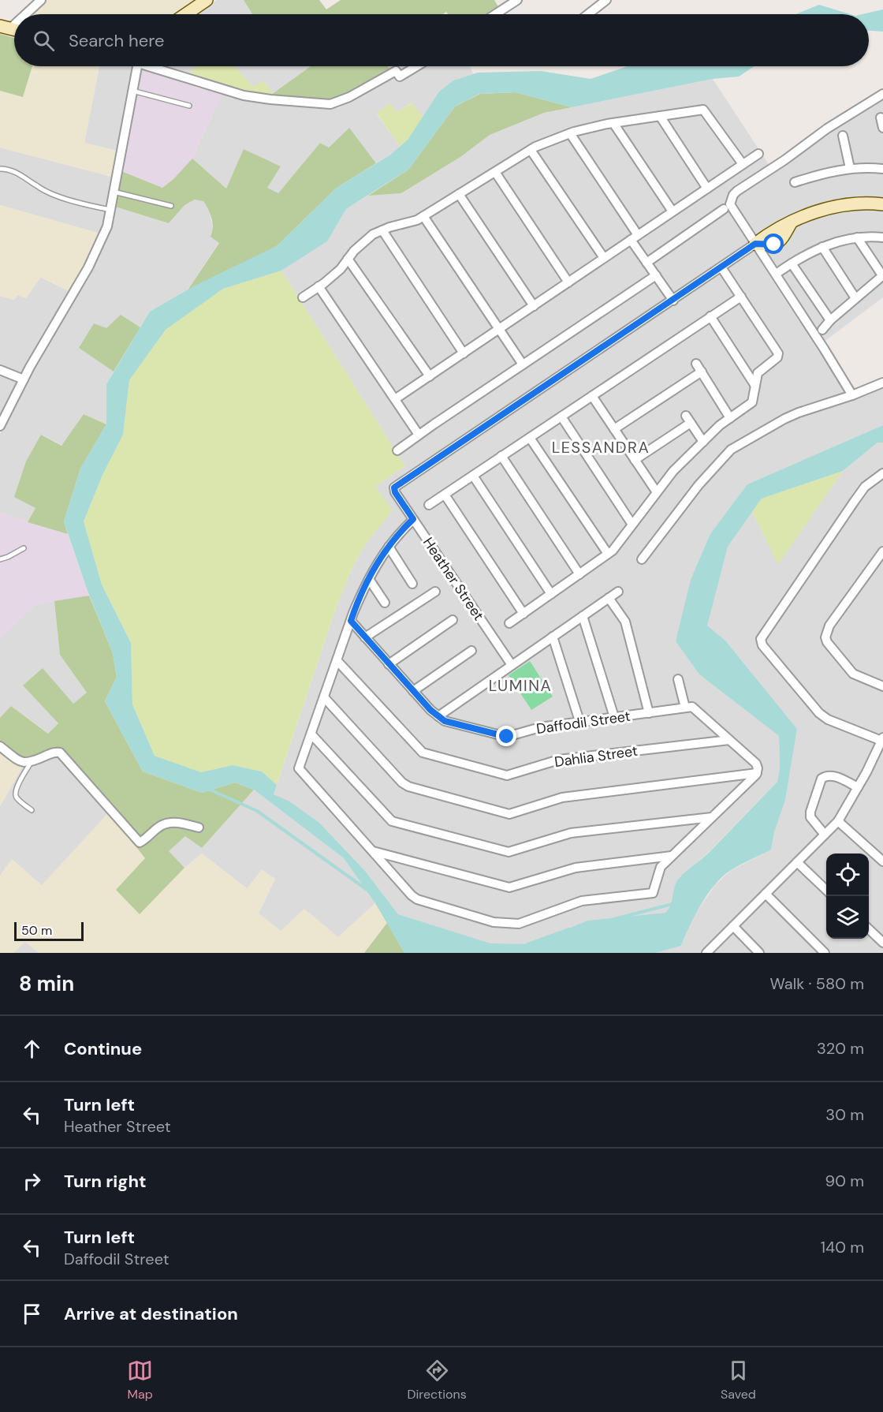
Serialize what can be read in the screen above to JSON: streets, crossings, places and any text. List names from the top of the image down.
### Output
{
  "streets": {
    "street": ["Heather Street", "Daffodil Street", "Dahlia Street"]
  },
  "districts": ["LESSANDRA", "LUMINA"],
  "scale_bar": "50 m",
  "page": {
    "search": "Search here",
    "scale": "50 m",
    "heading": ["8 min", "Walk · 580 m"],
    "list": [
      ["Continue", "320 m"],
      ["Turn left", "Heather Street", "30 m"],
      ["Turn right", "90 m"],
      ["Turn left", "Daffodil Street", "140 m"],
      "Arrive at destination"
    ],
    "nav": ["Map", "Directions", "Saved"]
  }
}
